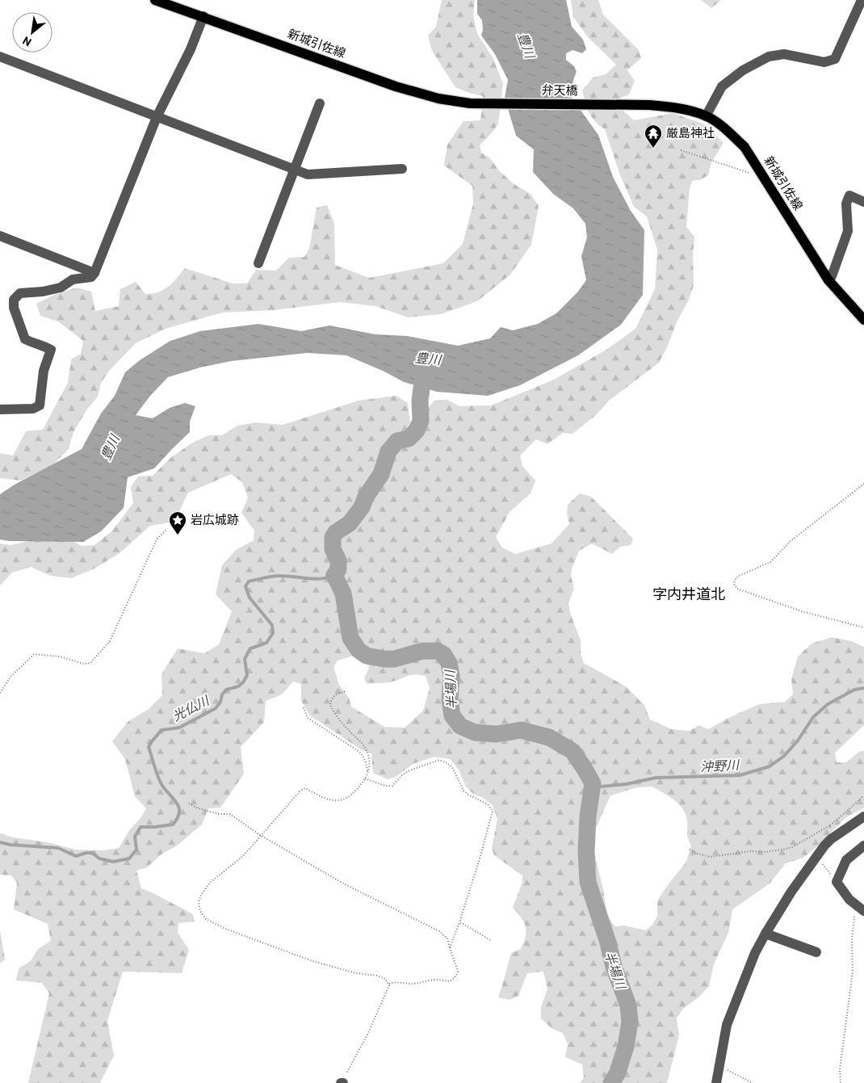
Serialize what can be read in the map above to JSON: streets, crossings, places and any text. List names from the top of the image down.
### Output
{
  "streets": {
    "main road": ["新城引佐線", "弁天橋"]
  },
  "crossings": [
    ["新城引佐線", "弁天橋"]
  ],
  "districts": ["字内井道北"],
  "water": [
    "豊川",
    "半場川",
    "光仏川",
    "沖野川"
  ],
  "places": {
    "temple": ["厳島神社"],
    "place": ["岩広城跡"]
  },
  "north": "bottom left"
}
